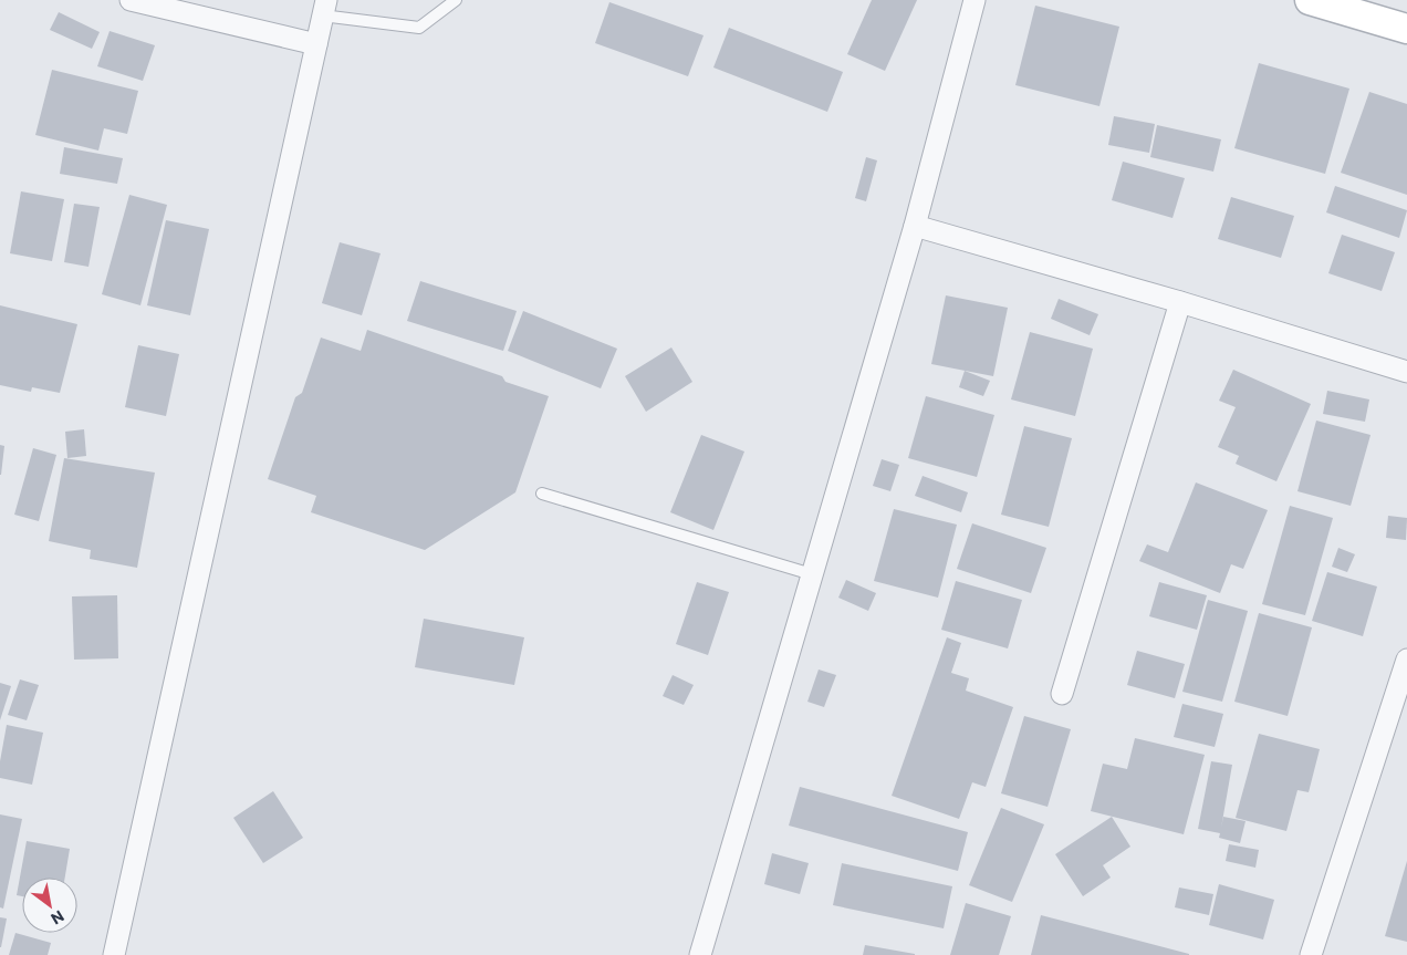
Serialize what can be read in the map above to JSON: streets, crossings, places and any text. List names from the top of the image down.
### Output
{
  "north": "bottom right"
}
